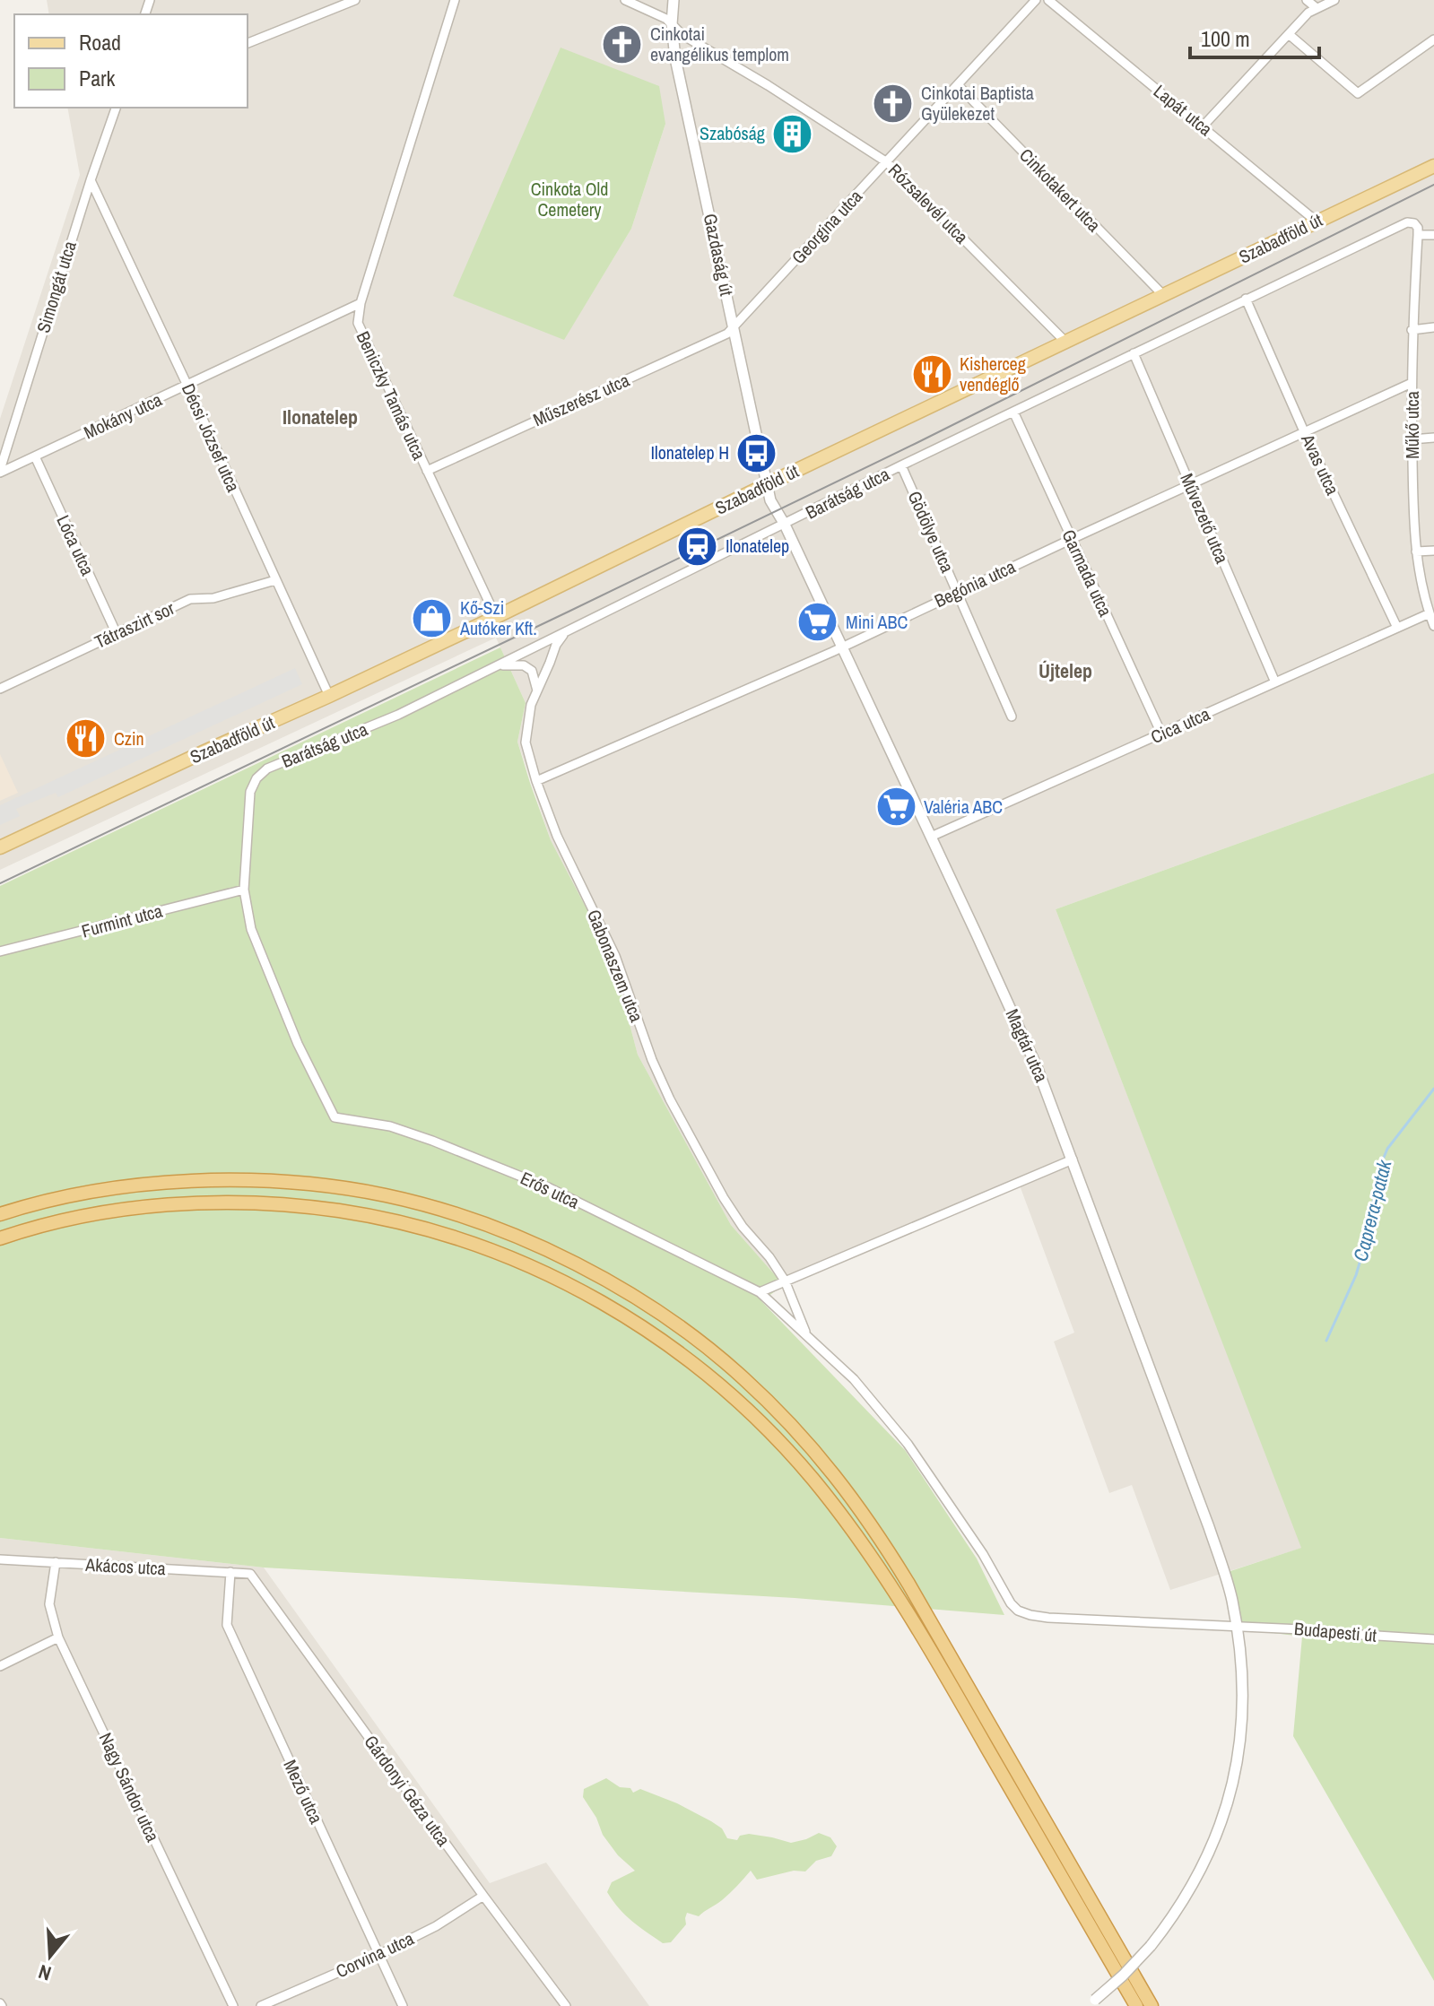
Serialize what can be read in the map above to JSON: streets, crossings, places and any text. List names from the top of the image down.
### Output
{
  "streets": {
    "main road": ["Szabadföld út"],
    "street": [
      "Lapát utca",
      "Cinkotakert utca",
      "Rózsalevél utca",
      "Georgina utca",
      "Gazdaság út",
      "Simongát utca",
      "Beniczky Tamás utca",
      "Műszerész utca",
      "Mokány utca",
      "Műkő utca",
      "Décsi József utca",
      "Avas utca",
      "Barátság utca",
      "Művezető utca",
      "Gödölye utca",
      "Lóca utca",
      "Garmada utca",
      "Begónia utca",
      "Tátraszirt sor",
      "Cica utca",
      "Furmint utca",
      "Gabonaszem utca",
      "Magtár utca",
      "Erős utca",
      "Akácos utca",
      "Budapesti út",
      "Nagy Sándor utca",
      "Gárdonyi Géza utca",
      "Mező utca",
      "Corvina utca"
    ]
  },
  "crossings": [
    ["Lapát utca", "Szabadföld út"],
    ["Cinkotakert utca", "Georgina utca"],
    ["Cinkotakert utca", "Szabadföld út"],
    ["Rózsalevél utca", "Georgina utca"],
    ["Rózsalevél utca", "Szabadföld út"],
    ["Rózsalevél utca", "Gazdaság út"],
    ["Georgina utca", "Gazdaság út"],
    ["Georgina utca", "Műszerész utca"],
    ["Szabadföld út", "Gazdaság út"],
    ["Szabadföld út", "Beniczky Tamás utca"],
    ["Szabadföld út", "Décsi József utca"],
    ["Szabadföld út", "Magtár utca"],
    ["Gazdaság út", "Műszerész utca"],
    ["Gazdaság út", "Magtár utca"],
    ["Simongát utca", "Mokány utca"],
    ["Simongát utca", "Décsi József utca"],
    ["Beniczky Tamás utca", "Műszerész utca"],
    ["Beniczky Tamás utca", "Mokány utca"],
    ["Mokány utca", "Décsi József utca"],
    ["Mokány utca", "Lóca utca"],
    ["Műkő utca", "Barátság utca"],
    ["Műkő utca", "Begónia utca"],
    ["Műkő utca", "Cica utca"],
    ["Décsi József utca", "Tátraszirt sor"],
    ["Avas utca", "Barátság utca"],
    ["Avas utca", "Begónia utca"],
    ["Avas utca", "Cica utca"],
    ["Barátság utca", "Művezető utca"],
    ["Barátság utca", "Gödölye utca"],
    ["Barátság utca", "Garmada utca"],
    ["Barátság utca", "Gabonaszem utca"],
    ["Barátság utca", "Magtár utca"],
    ["Barátság utca", "Erős utca"],
    ["Művezető utca", "Begónia utca"],
    ["Művezető utca", "Cica utca"],
    ["Gödölye utca", "Begónia utca"],
    ["Lóca utca", "Tátraszirt sor"],
    ["Garmada utca", "Begónia utca"],
    ["Garmada utca", "Cica utca"],
    ["Begónia utca", "Gabonaszem utca"],
    ["Begónia utca", "Magtár utca"],
    ["Cica utca", "Magtár utca"],
    ["Furmint utca", "Erős utca"],
    ["Gabonaszem utca", "Budapesti út"],
    ["Magtár utca", "Budapesti út"],
    ["Akácos utca", "Nagy Sándor utca"],
    ["Akácos utca", "Gárdonyi Géza utca"],
    ["Akácos utca", "Mező utca"],
    ["Gárdonyi Géza utca", "Corvina utca"],
    ["Mező utca", "Corvina utca"]
  ],
  "districts": ["Ilonatelep", "Újtelep"],
  "water": ["Caprera-patak"],
  "parks": ["Cinkota Old Cemetery"],
  "places": {
    "church": ["Cinkotai evangélikus templom", "Cinkotai Baptista Gyülekezet"],
    "building": ["Szabóság"],
    "restaurant": ["Kisherceg vendéglő", "Czin"],
    "bus stop": ["Ilonatelep H"],
    "station": ["Ilonatelep"],
    "shop": ["Kő-Szi Autóker Kft."],
    "supermarket": ["Mini ABC", "Valéria ABC"]
  },
  "legend": ["Road", "Park"],
  "scale_bar": "100 m",
  "north": "bottom"
}
